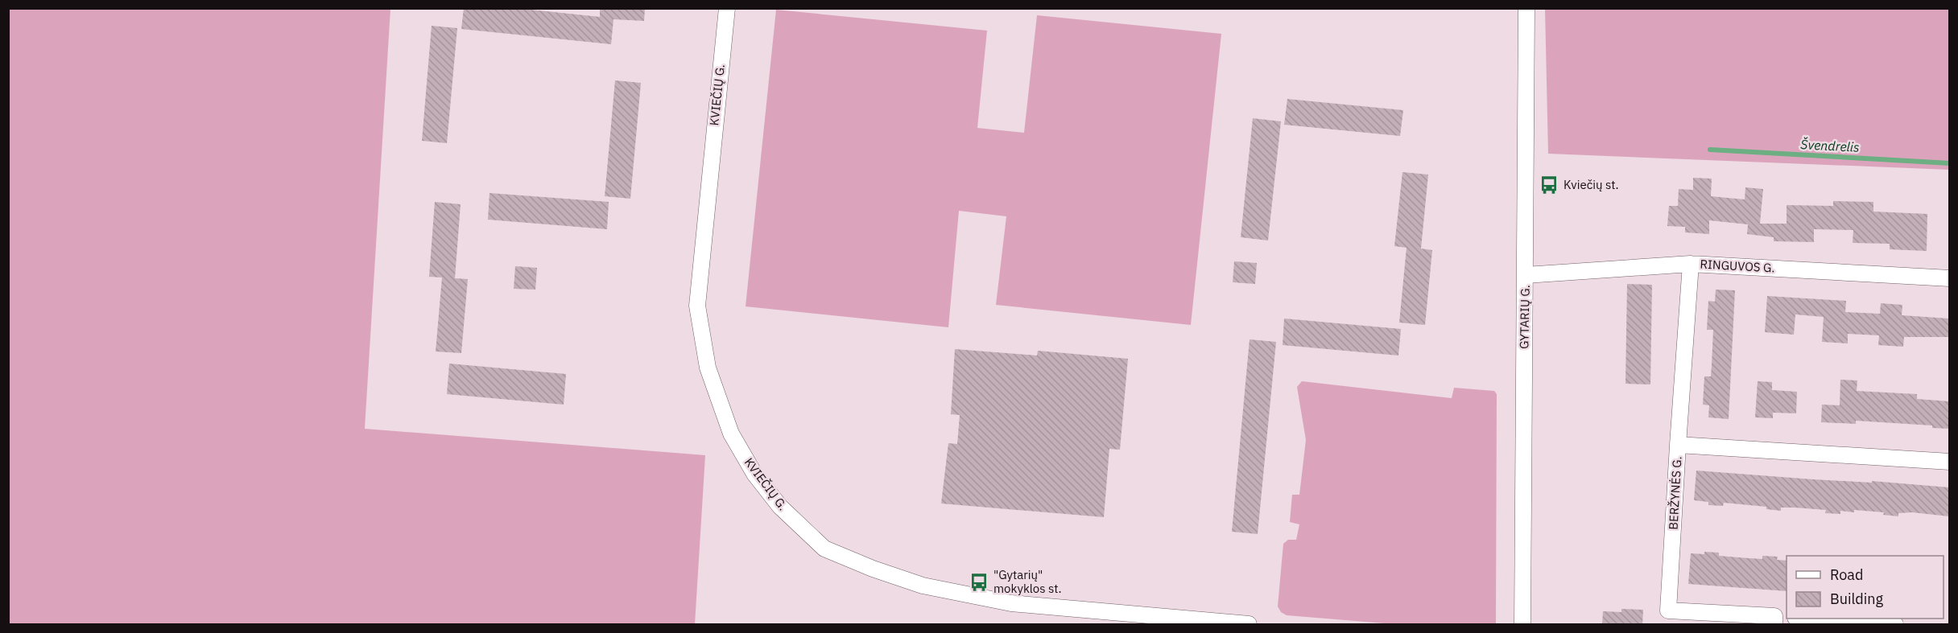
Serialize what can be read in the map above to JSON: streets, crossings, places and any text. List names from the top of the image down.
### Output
{
  "streets": {
    "street": [
      "KVIEČIŲ G.",
      "RINGUVOS G.",
      "GYTARIŲ G.",
      "BERŽYNĖS G."
    ]
  },
  "crossings": [
    ["RINGUVOS G.", "GYTARIŲ G."]
  ],
  "water": ["Švendrelis"],
  "places": {
    "bus stop": ["Kviečių st.", "\"Gytarių\" mokyklos st."]
  },
  "legend": ["Road", "Building"]
}
